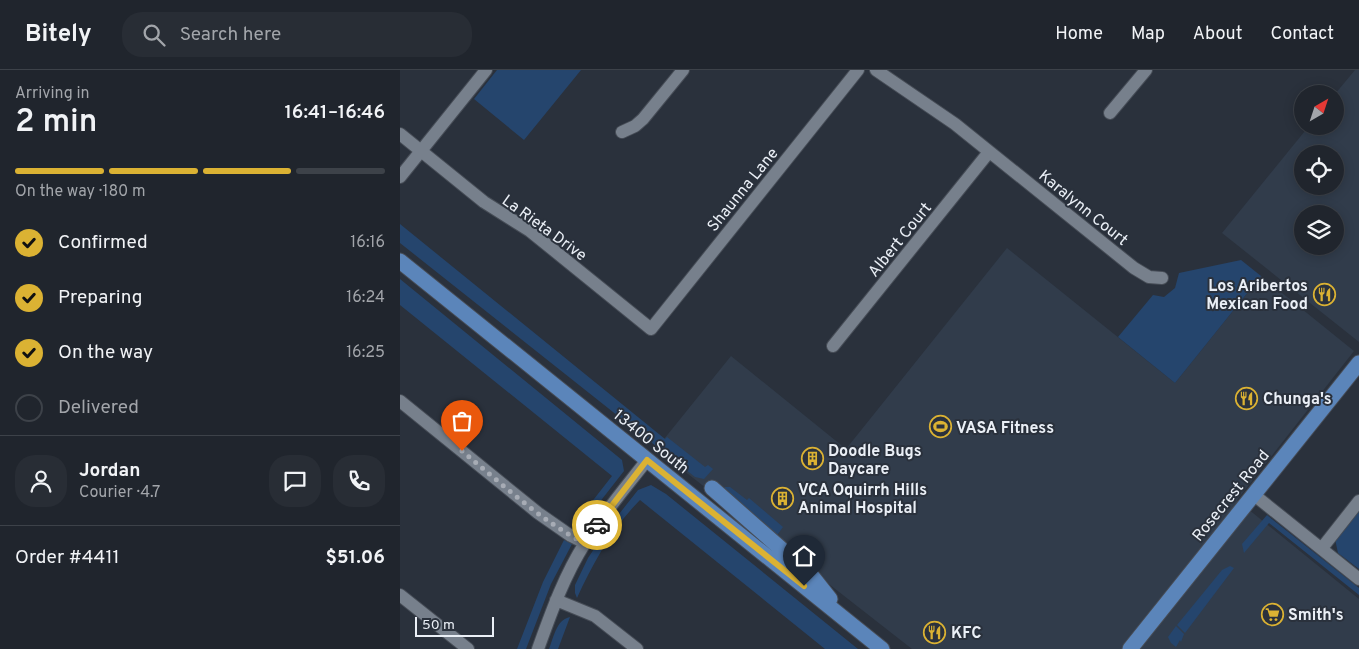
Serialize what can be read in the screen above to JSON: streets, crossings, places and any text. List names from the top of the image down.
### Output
{
  "streets": {
    "main road": ["13400 South", "Rosecrest Road"],
    "street": [
      "Shaunna Lane",
      "Karalynn Court",
      "La Rieta Drive",
      "Albert Court"
    ]
  },
  "crossings": [
    ["Shaunna Lane", "La Rieta Drive"],
    ["Karalynn Court", "Albert Court"]
  ],
  "places": {
    "restaurant": ["Los Aribertos Mexican Food", "Chunga's", "KFC"],
    "sports": ["VASA Fitness"],
    "building": ["Doodle Bugs Daycare", "VCA Oquirrh Hills Animal Hospital"],
    "supermarket": ["Smith's"]
  },
  "scale_bar": "50 m",
  "north": "top right",
  "page": {
    "header": "Bitely",
    "search": "Search here",
    "nav": [
      "Home",
      "Map",
      "About",
      "Contact"
    ],
    "heading": ["2 min", "Arriving in", "16:41–16:46"],
    "panel": [
      "Jordan",
      "Courier · 4.7",
      "Order #4411",
      "$51.06"
    ],
    "bar": "On the way · 180 m",
    "list": [
      ["Confirmed", "16:16"],
      ["Preparing", "16:24"],
      ["On the way", "16:25"],
      "Delivered"
    ],
    "scale": "50 m"
  }
}
